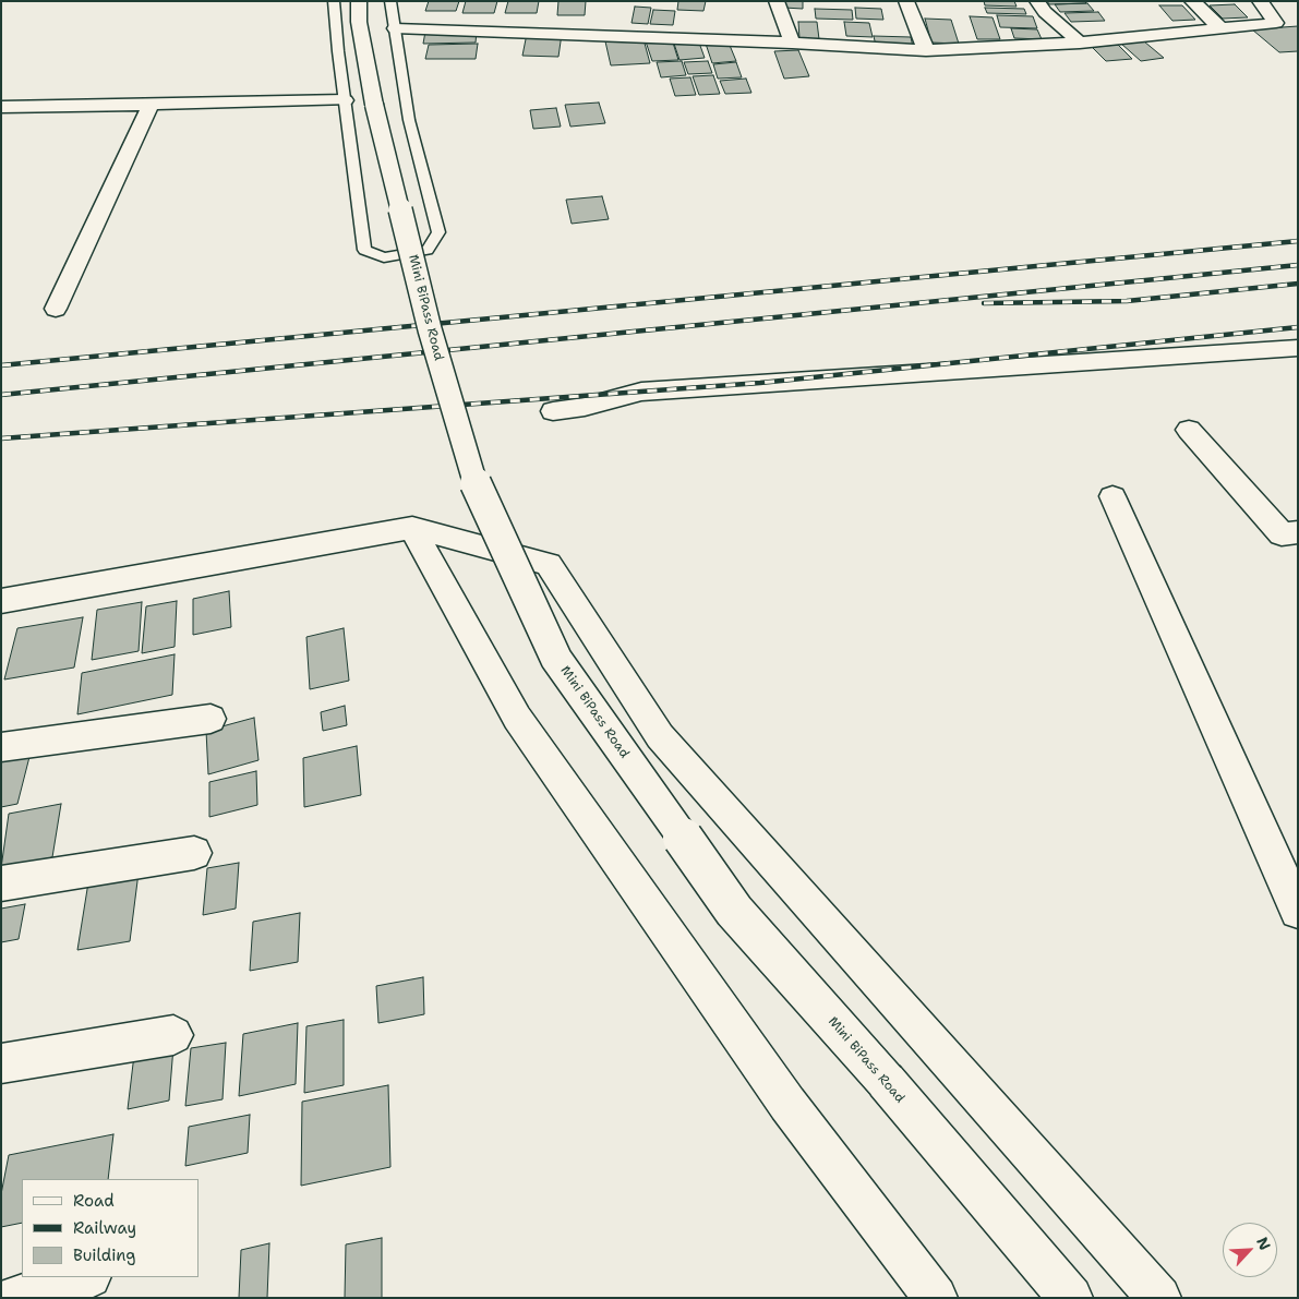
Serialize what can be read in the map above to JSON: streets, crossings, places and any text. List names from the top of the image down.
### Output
{
  "streets": {
    "street": ["Mini BiPass Road"]
  },
  "legend": ["Road", "Railway", "Building"],
  "north": "top right"
}
